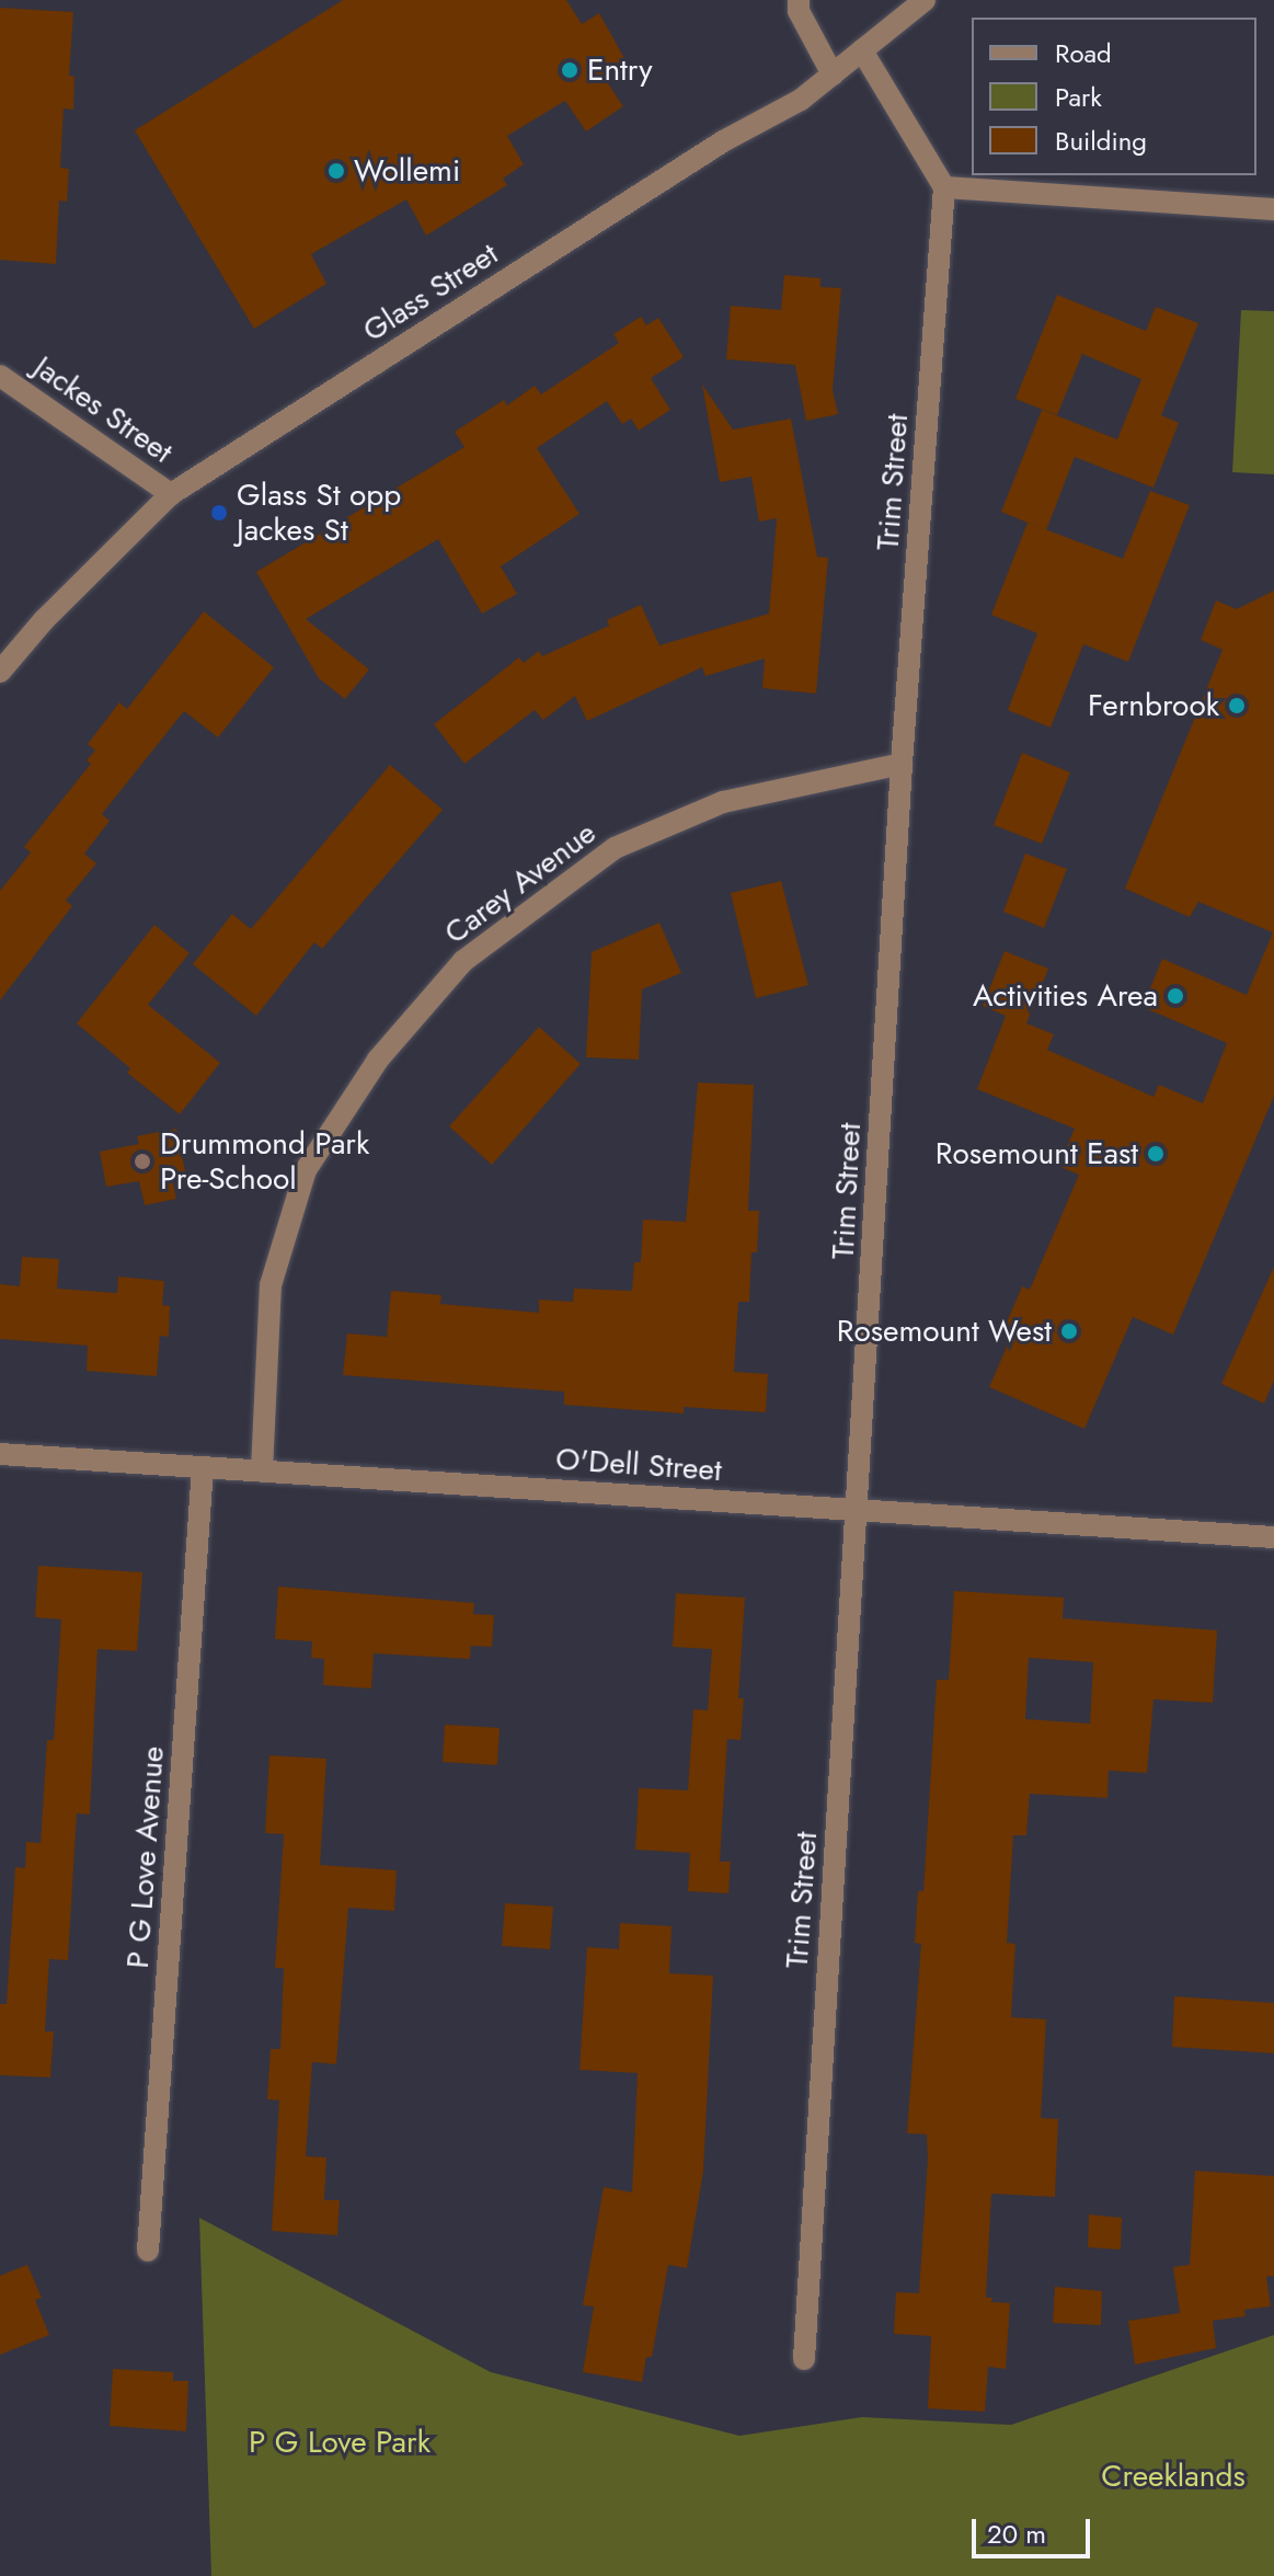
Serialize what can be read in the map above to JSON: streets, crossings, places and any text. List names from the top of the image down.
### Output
{
  "streets": {
    "street": [
      "Glass Street",
      "Jackes Street",
      "Trim Street",
      "Carey Avenue",
      "O'Dell Street",
      "P G Love Avenue"
    ]
  },
  "crossings": [
    ["Glass Street", "Jackes Street"],
    ["Trim Street", "Carey Avenue"],
    ["Trim Street", "O'Dell Street"],
    ["Carey Avenue", "O'Dell Street"],
    ["O'Dell Street", "P G Love Avenue"]
  ],
  "parks": ["P G Love Park", "Creeklands"],
  "places": [
    "Entry",
    "Wollemi",
    "Glass St opp Jackes St",
    "Fernbrook",
    "Activities Area",
    "Rosemount East",
    "Drummond Park Pre-School",
    "Rosemount West"
  ],
  "legend": ["Road", "Park", "Building"],
  "scale_bar": "20 m"
}
